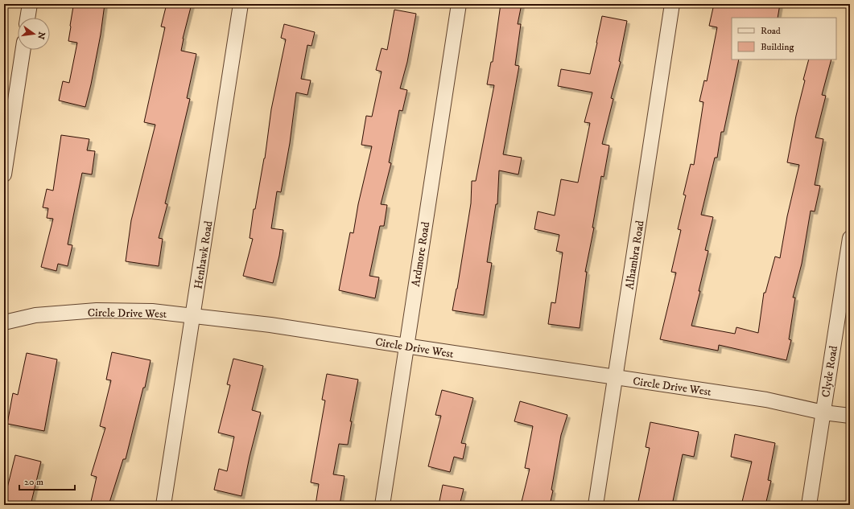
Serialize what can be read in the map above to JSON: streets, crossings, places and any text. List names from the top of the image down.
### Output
{
  "streets": {
    "street": [
      "Ardmore Road",
      "Henhawk Road",
      "Alhambra Road",
      "Circle Drive West",
      "Clyde Road"
    ]
  },
  "crossings": [
    ["Ardmore Road", "Circle Drive West"],
    ["Henhawk Road", "Circle Drive West"],
    ["Alhambra Road", "Circle Drive West"],
    ["Circle Drive West", "Clyde Road"]
  ],
  "legend": ["Road", "Building"],
  "scale_bar": "20 m",
  "north": "right"
}
